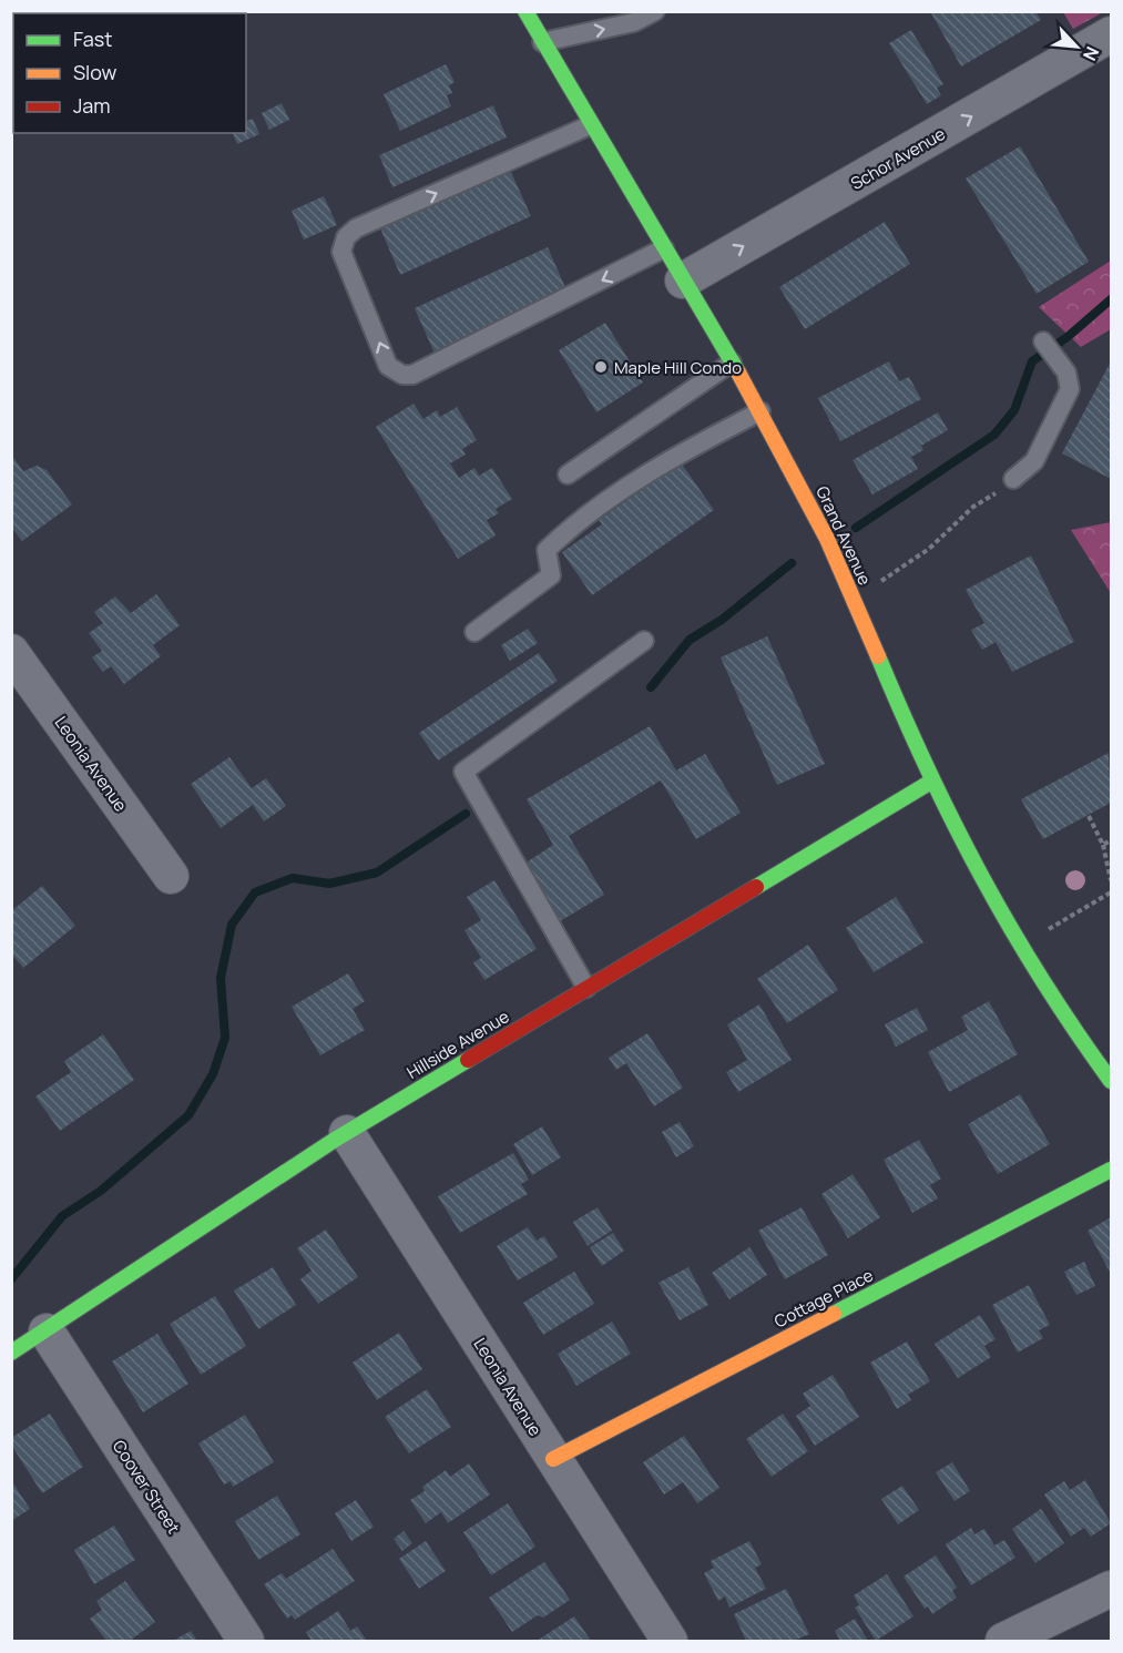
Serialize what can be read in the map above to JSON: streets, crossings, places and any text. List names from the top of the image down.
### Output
{
  "streets": {
    "street": [
      "Schor Avenue",
      "Grand Avenue",
      "Leonia Avenue",
      "Hillside Avenue",
      "Cottage Place",
      "Coover Street"
    ]
  },
  "crossings": [
    ["Schor Avenue", "Grand Avenue"],
    ["Grand Avenue", "Hillside Avenue"],
    ["Leonia Avenue", "Hillside Avenue"],
    ["Leonia Avenue", "Cottage Place"],
    ["Hillside Avenue", "Coover Street"]
  ],
  "one_way": ["Schor Avenue"],
  "places": ["Maple Hill Condo"],
  "legend": ["Fast", "Slow", "Jam"],
  "north": "bottom right"
}
